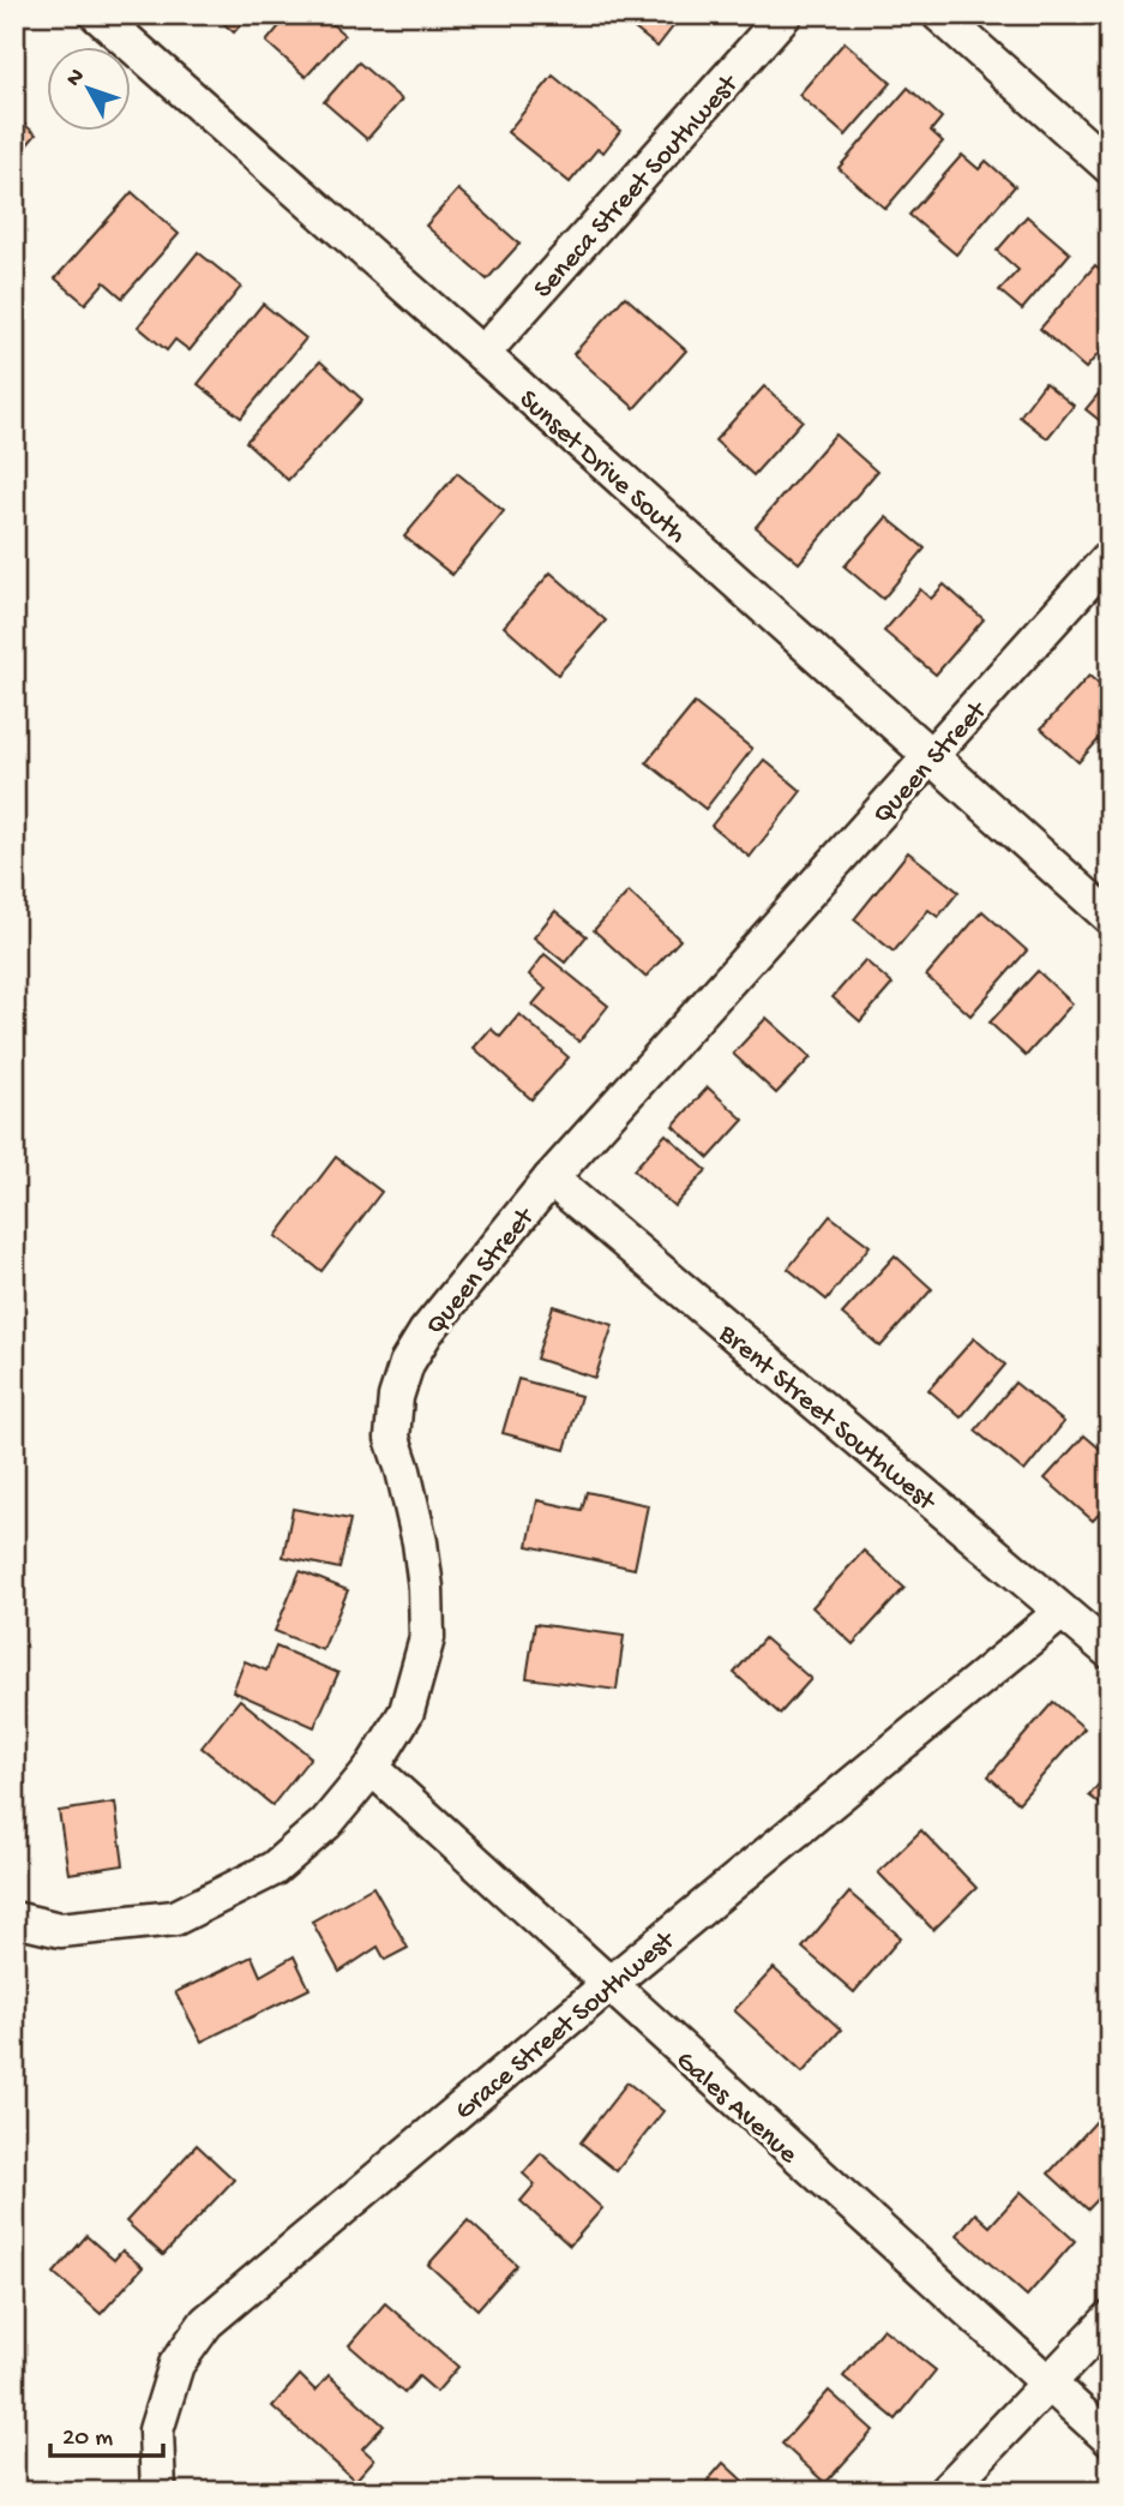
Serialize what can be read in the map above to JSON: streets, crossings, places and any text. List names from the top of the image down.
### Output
{
  "streets": {
    "street": [
      "Seneca Street Southwest",
      "Sunset Drive South",
      "Queen Street",
      "Brent Street Southwest",
      "Grace Street Southwest",
      "Gales Avenue"
    ]
  },
  "crossings": [
    ["Seneca Street Southwest", "Sunset Drive South"],
    ["Sunset Drive South", "Queen Street"],
    ["Queen Street", "Brent Street Southwest"],
    ["Queen Street", "Gales Avenue"],
    ["Brent Street Southwest", "Grace Street Southwest"],
    ["Grace Street Southwest", "Gales Avenue"]
  ],
  "scale_bar": "20 m",
  "north": "top left"
}
